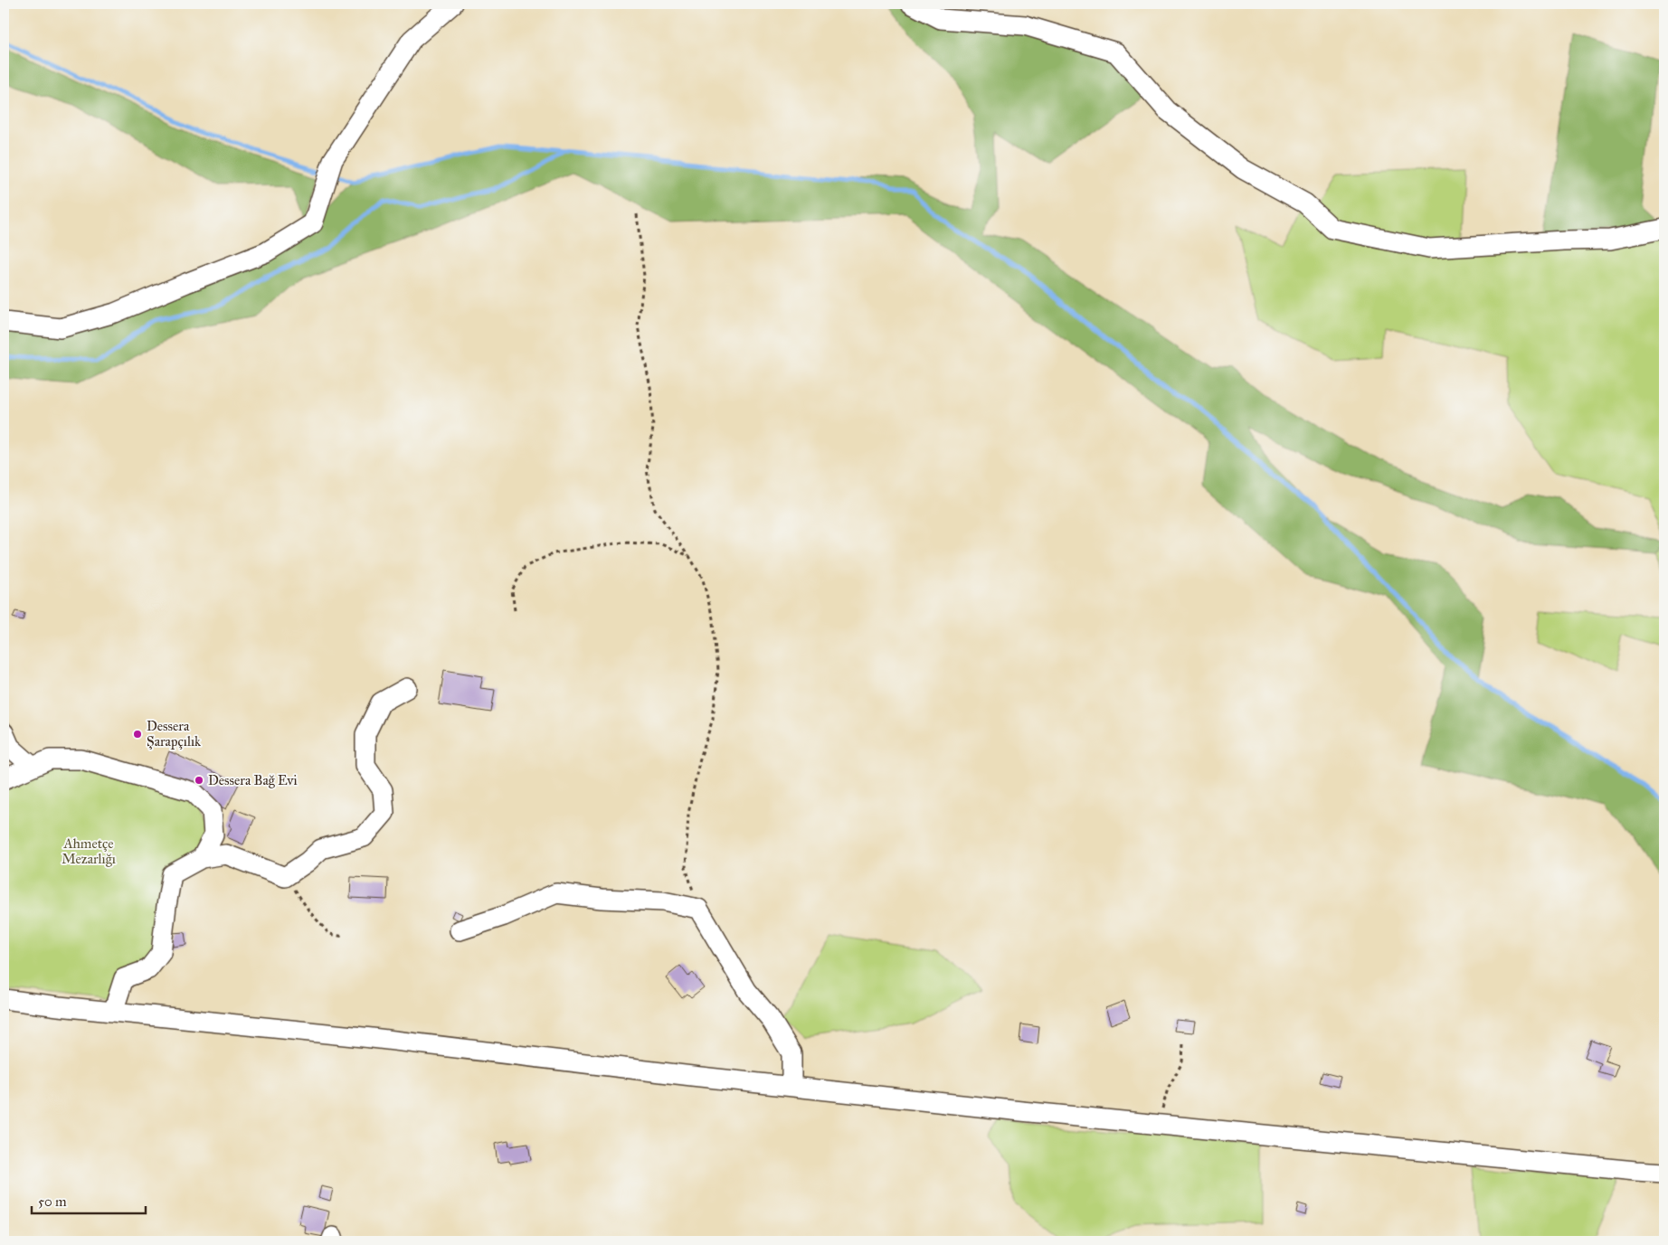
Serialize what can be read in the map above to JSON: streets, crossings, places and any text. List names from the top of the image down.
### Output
{
  "parks": ["Ahmetçe Mezarlığı"],
  "places": ["Dessera Şarapçılık", "Dessera Bağ Evi"],
  "scale_bar": "50 m"
}
